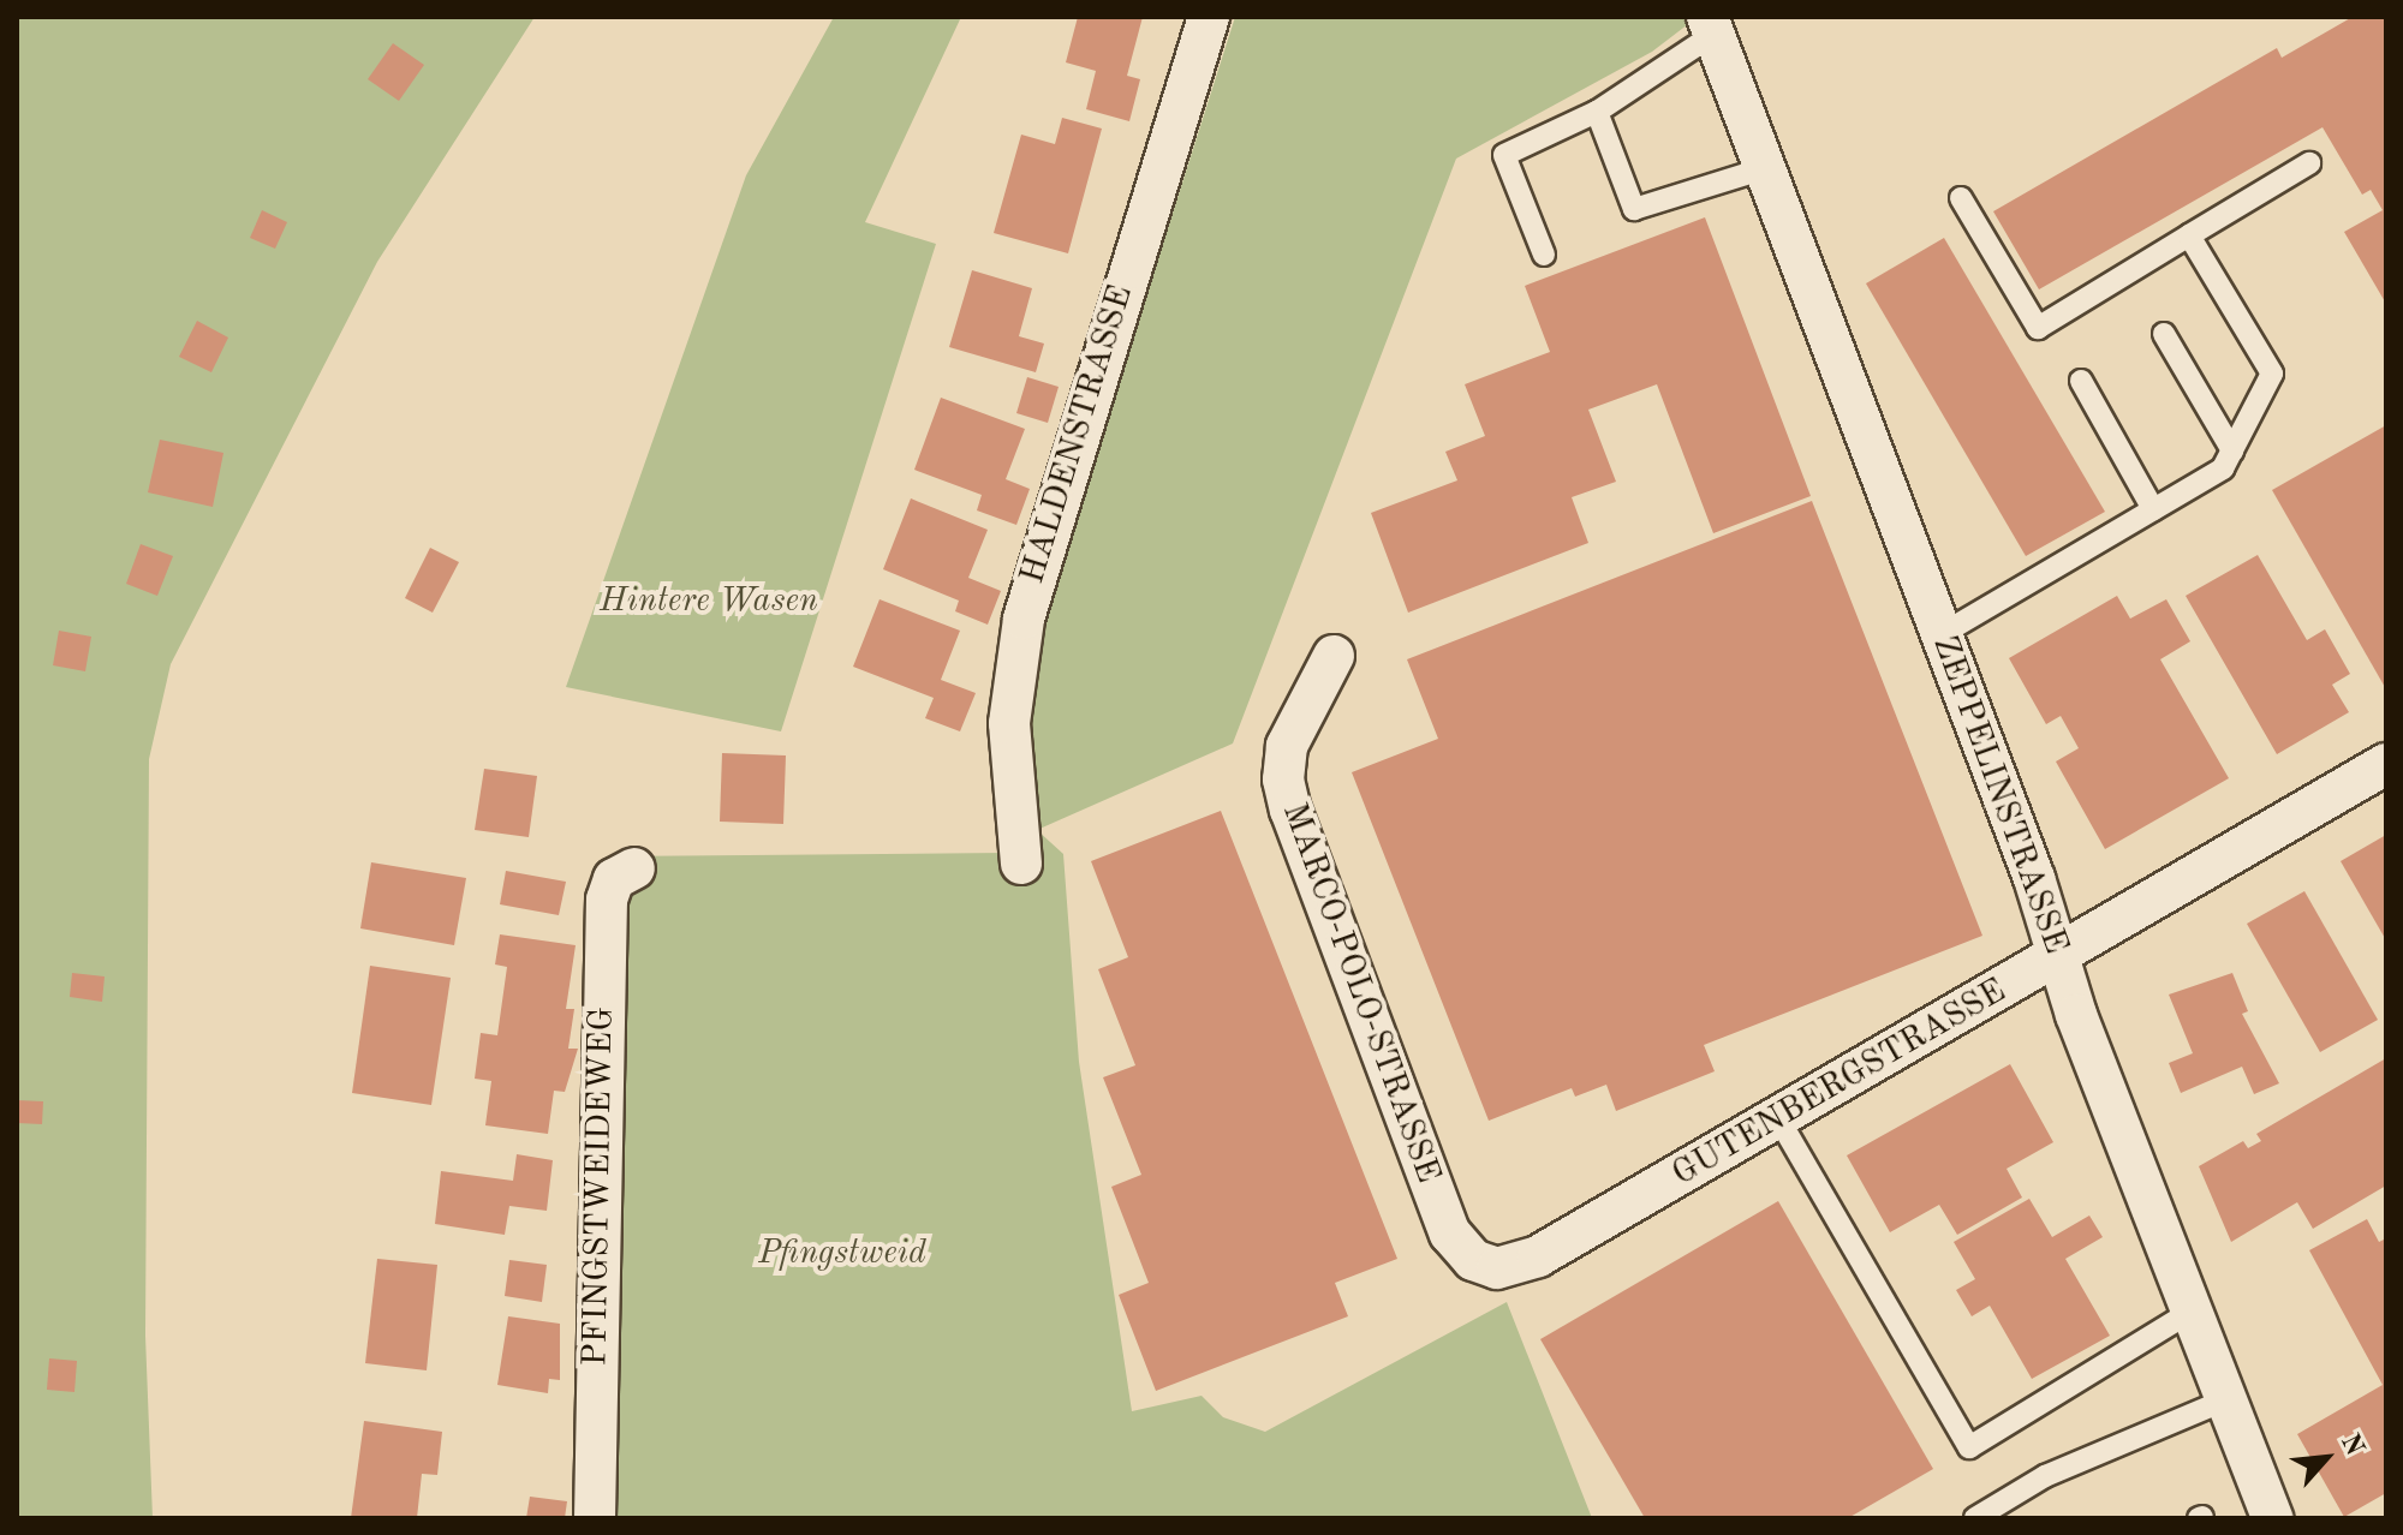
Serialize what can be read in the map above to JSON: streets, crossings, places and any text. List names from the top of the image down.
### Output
{
  "streets": {
    "street": [
      "HALDENSTRASSE",
      "ZEPPELINSTRASSE",
      "MARCO-POLO-STRASSE",
      "GUTENBERGSTRASSE",
      "PFINGSTWEIDEWEG"
    ]
  },
  "crossings": [
    ["ZEPPELINSTRASSE", "GUTENBERGSTRASSE"],
    ["MARCO-POLO-STRASSE", "GUTENBERGSTRASSE"]
  ],
  "parks": ["Hintere Wasen", "Pfingstweid"],
  "north": "top right"
}
